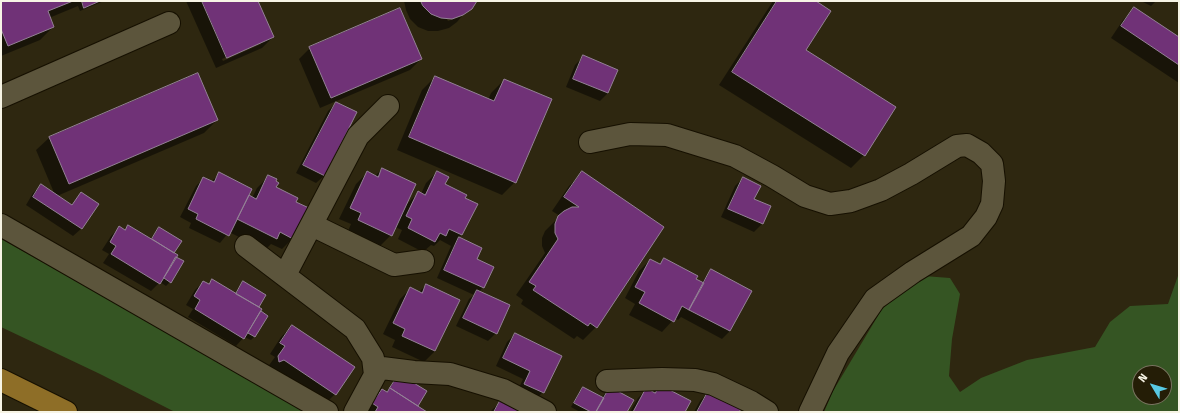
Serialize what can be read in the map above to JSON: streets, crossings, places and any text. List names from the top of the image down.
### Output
{
  "north": "top left"
}
